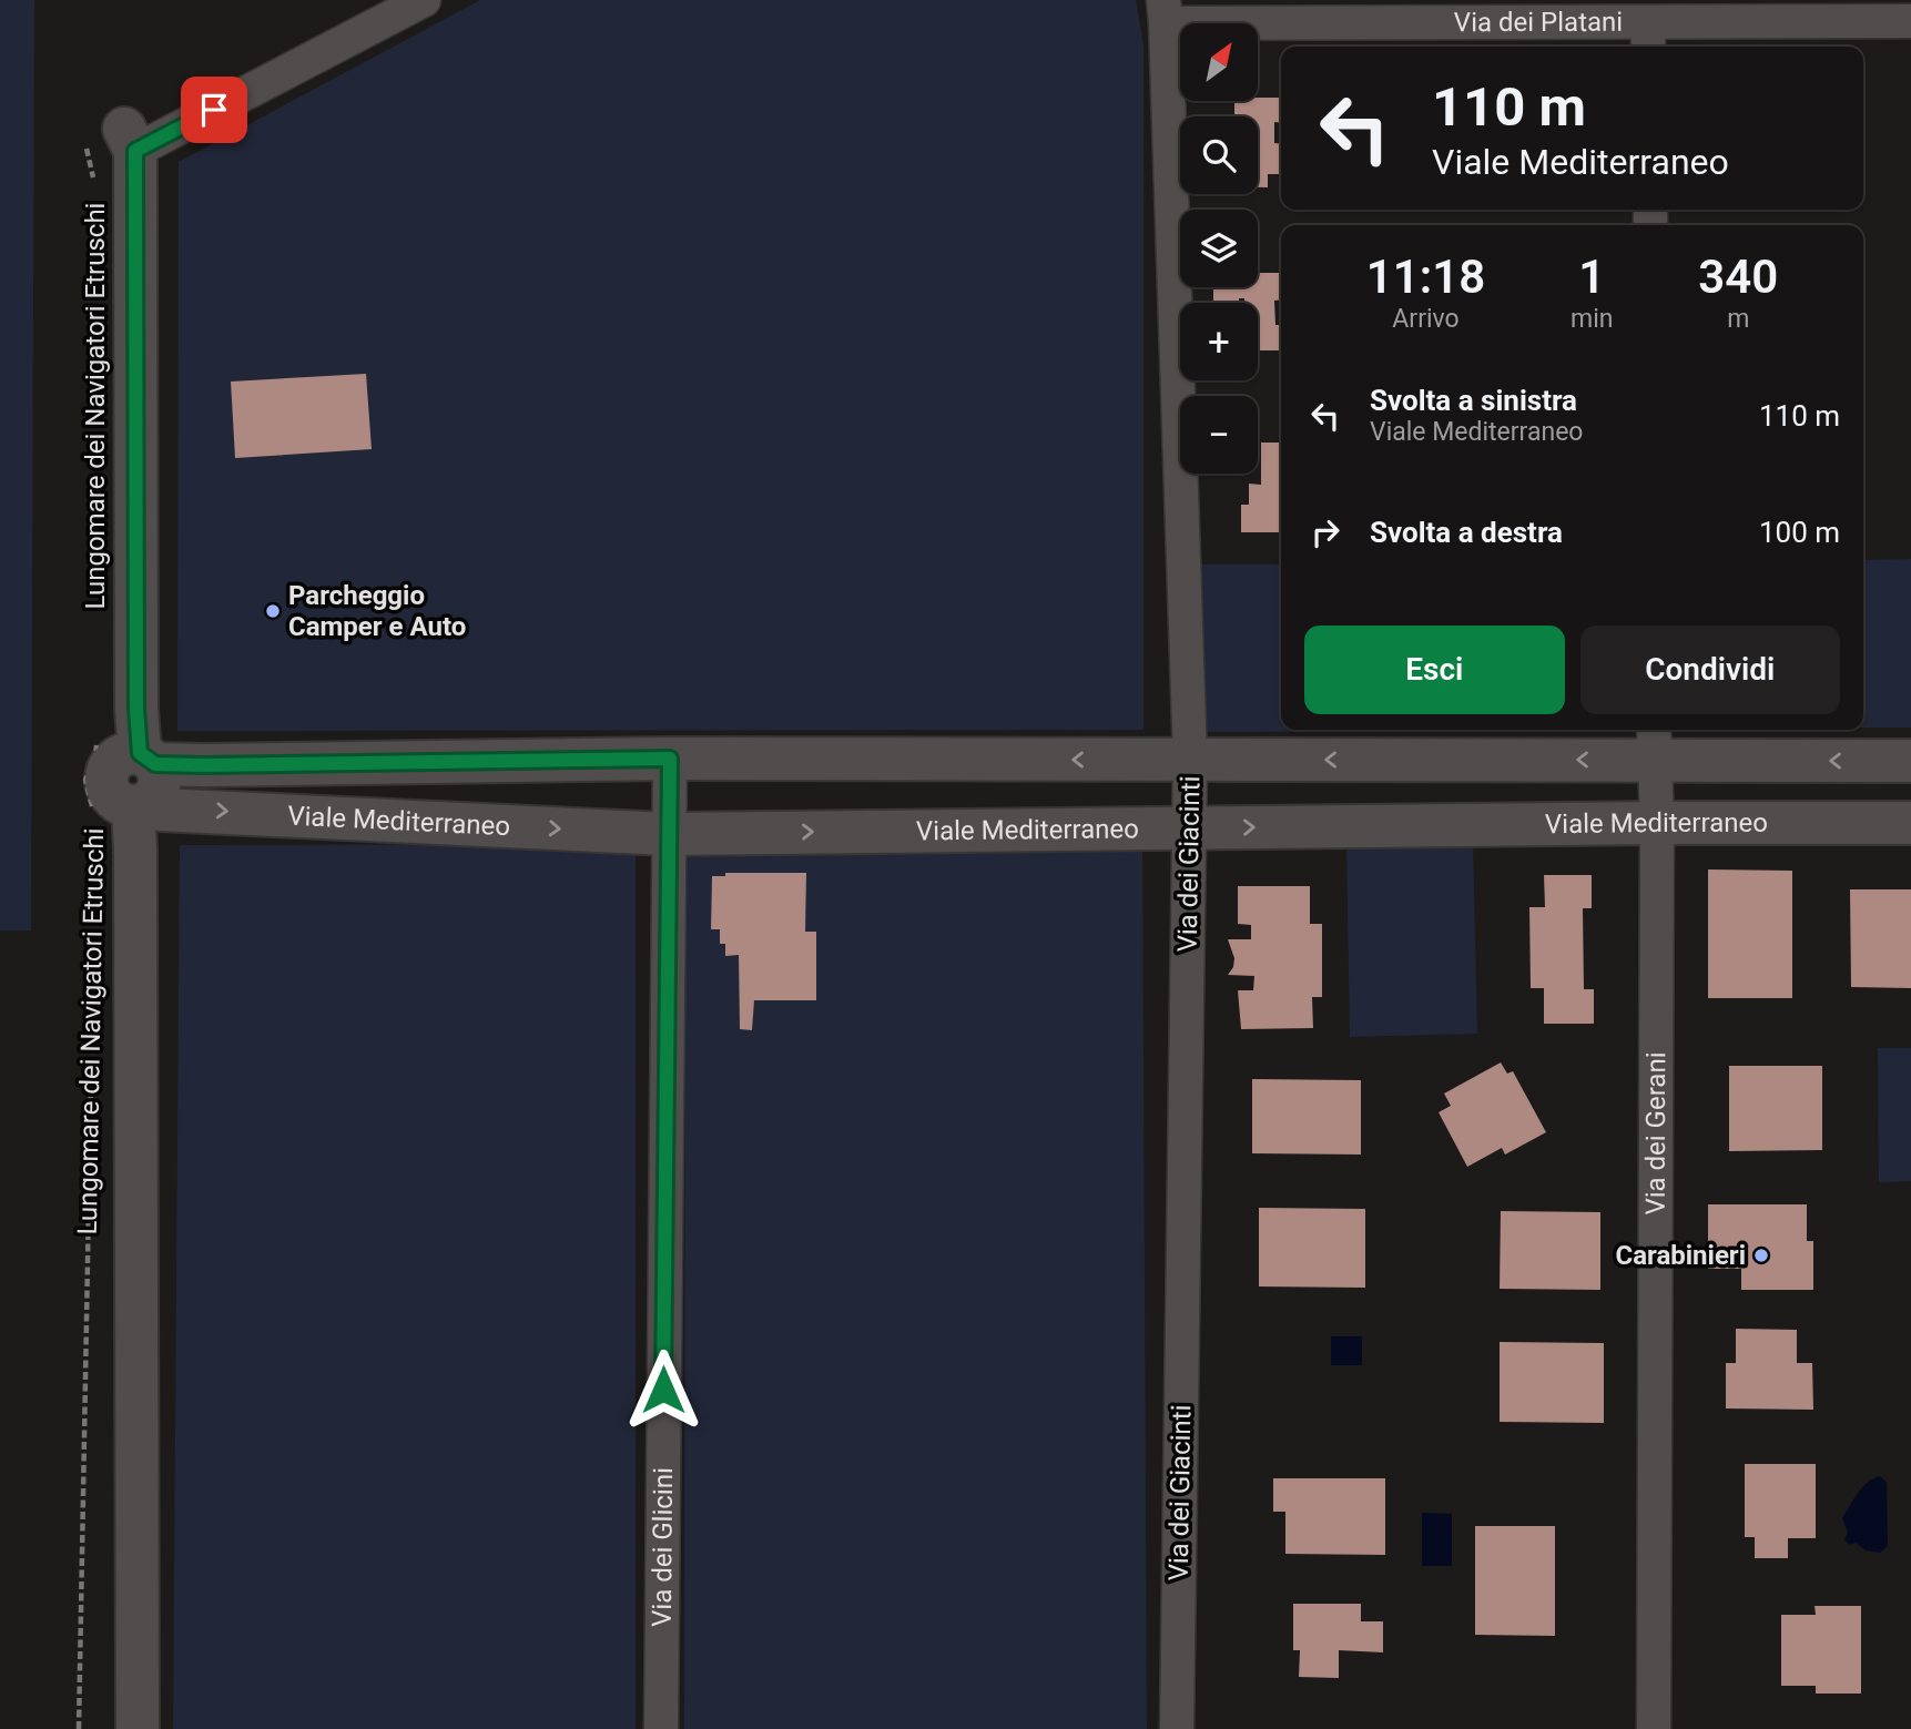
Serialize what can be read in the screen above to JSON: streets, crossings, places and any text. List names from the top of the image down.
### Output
{
  "streets": {
    "street": [
      "Via dei Platani",
      "Lungomare dei Navigatori Etruschi",
      "Viale Mediterraneo",
      "Via dei Giacinti",
      "Via dei Gerani",
      "Via dei Glicini"
    ]
  },
  "crossings": [
    ["Via dei Platani", "Via dei Giacinti"],
    ["Lungomare dei Navigatori Etruschi", "Viale Mediterraneo"],
    ["Viale Mediterraneo", "Via dei Giacinti"],
    ["Viale Mediterraneo", "Via dei Gerani"],
    ["Viale Mediterraneo", "Via dei Glicini"]
  ],
  "places": ["Parcheggio Camper e Auto", "Carabinieri"],
  "north": "top right",
  "page": {
    "map_buttons": ["+", "−"],
    "turn": ["110 m", "Viale Mediterraneo"],
    "eta": [
      "11:18",
      "Arrivo",
      "1",
      "min",
      "340",
      "m"
    ],
    "list": [
      {
        "name": "Svolta a sinistra",
        "note": "Viale Mediterraneo",
        "value": "110 m"
      },
      {
        "name": "Svolta a destra",
        "value": "100 m"
      }
    ],
    "buttons": ["Esci", "Condividi"]
  }
}
